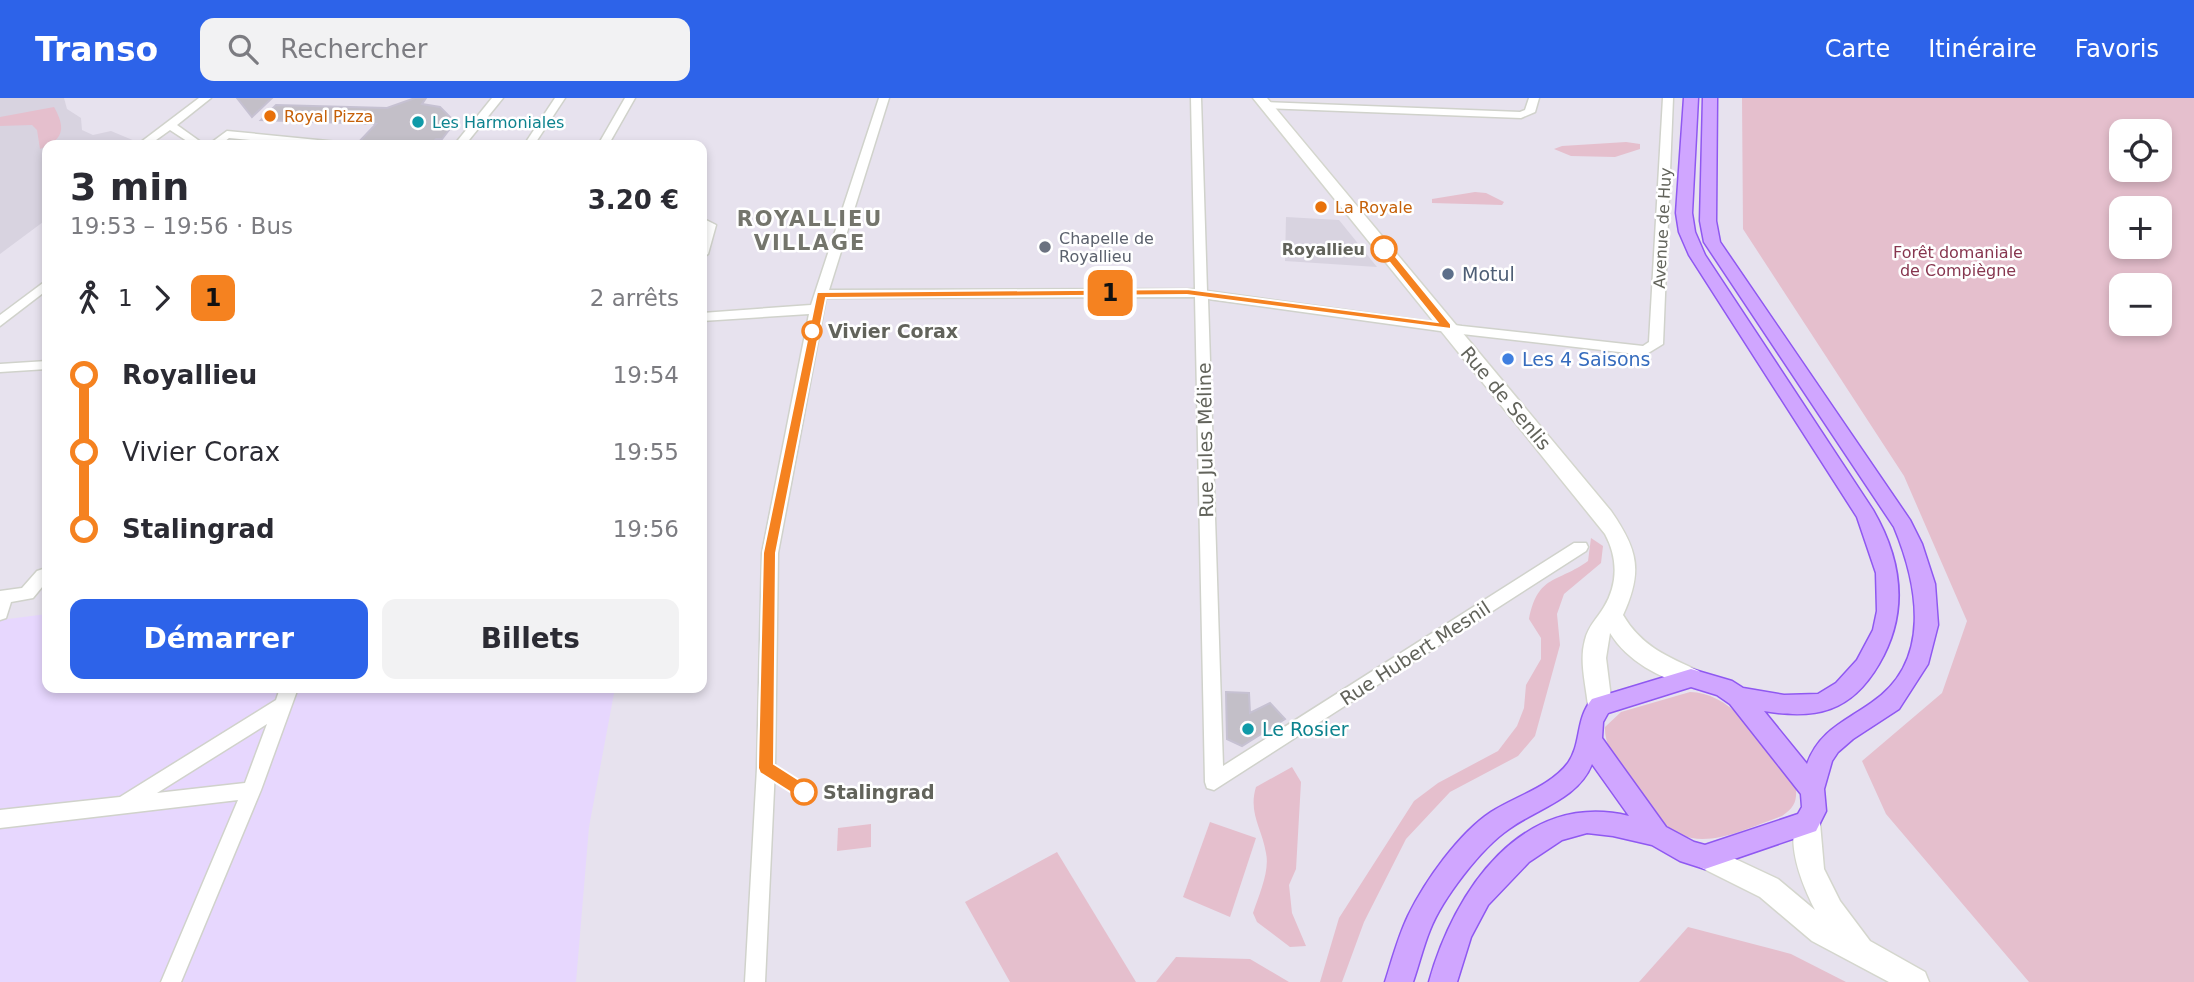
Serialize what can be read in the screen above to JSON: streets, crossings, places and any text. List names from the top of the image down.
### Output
{
  "streets": {
    "street": [
      "Avenue de Huy",
      "Rue de Senlis",
      "Rue Jules Méline",
      "Rue Hubert Mesnil"
    ]
  },
  "crossings": [
    ["Avenue de Huy", "Rue de Senlis"],
    ["Rue Jules Méline", "Rue Hubert Mesnil"]
  ],
  "districts": ["ROYALLIEU VILLAGE"],
  "parks": ["Forêt domaniale de Compiègne"],
  "places": [
    "Royal Pizza",
    "Les Harmoniales",
    "La Royale",
    "Chapelle de Royallieu",
    "Royallieu",
    "Motul",
    "Vivier Corax",
    "Les 4 Saisons",
    "Le Rosier",
    "Stalingrad"
  ],
  "lines": ["bus line 1"],
  "page": {
    "header": "Transo",
    "search": "Rechercher",
    "nav": ["Carte", "Itinéraire", "Favoris"],
    "on_map": "1",
    "map_buttons": ["+", "−"],
    "heading": ["3 min", "19:53 – 19:56 · Bus", "3.20 €"],
    "legs": ["1", "1", "2 arrêts"],
    "list": [
      {
        "name": "Royallieu",
        "value": "19:54"
      },
      {
        "name": "Vivier Corax",
        "value": "19:55"
      },
      {
        "name": "Stalingrad",
        "value": "19:56"
      }
    ],
    "buttons": ["Démarrer", "Billets"]
  }
}
